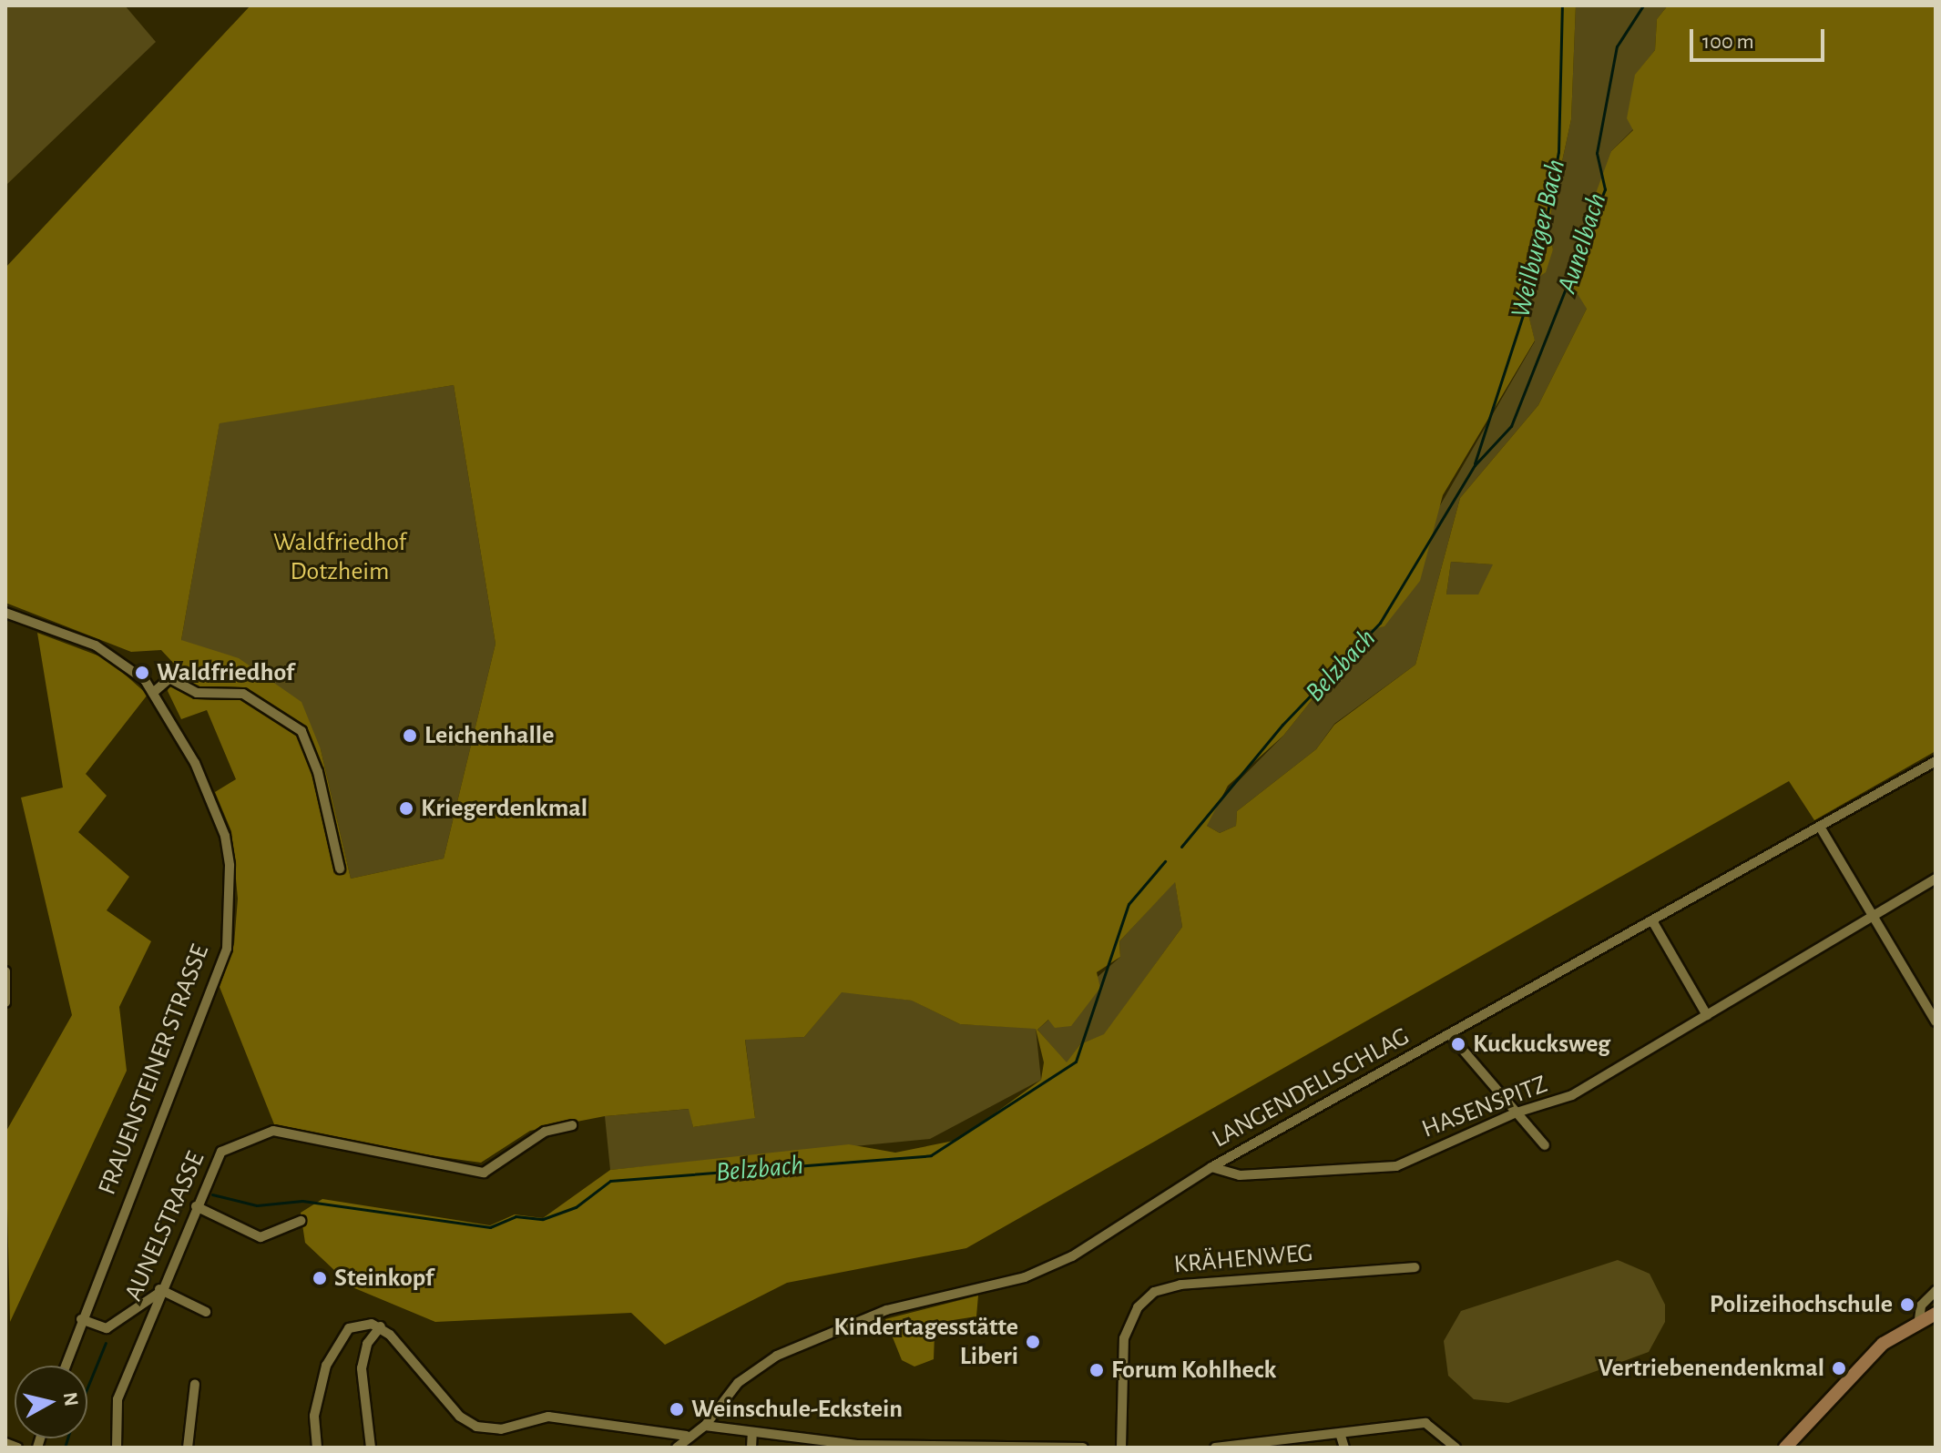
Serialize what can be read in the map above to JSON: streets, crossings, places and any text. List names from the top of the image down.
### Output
{
  "streets": {
    "street": [
      "FRAUENSTEINER STRASSE",
      "LANGENDELLSCHLAG",
      "HASENSPITZ",
      "AUNELSTRASSE",
      "KRÄHENWEG"
    ]
  },
  "crossings": [
    ["LANGENDELLSCHLAG", "HASENSPITZ"]
  ],
  "water": ["Weilburger Bach", "Aunelbach", "Belzbach"],
  "parks": ["Waldfriedhof Dotzheim"],
  "places": [
    "Waldfriedhof",
    "Leichenhalle",
    "Kriegerdenkmal",
    "Kuckucksweg",
    "Steinkopf",
    "Polizeihochschule",
    "Kindertagesstätte Liberi",
    "Vertriebenendenkmal",
    "Forum Kohlheck",
    "Weinschule-Eckstein"
  ],
  "scale_bar": "100 m",
  "north": "right"
}
